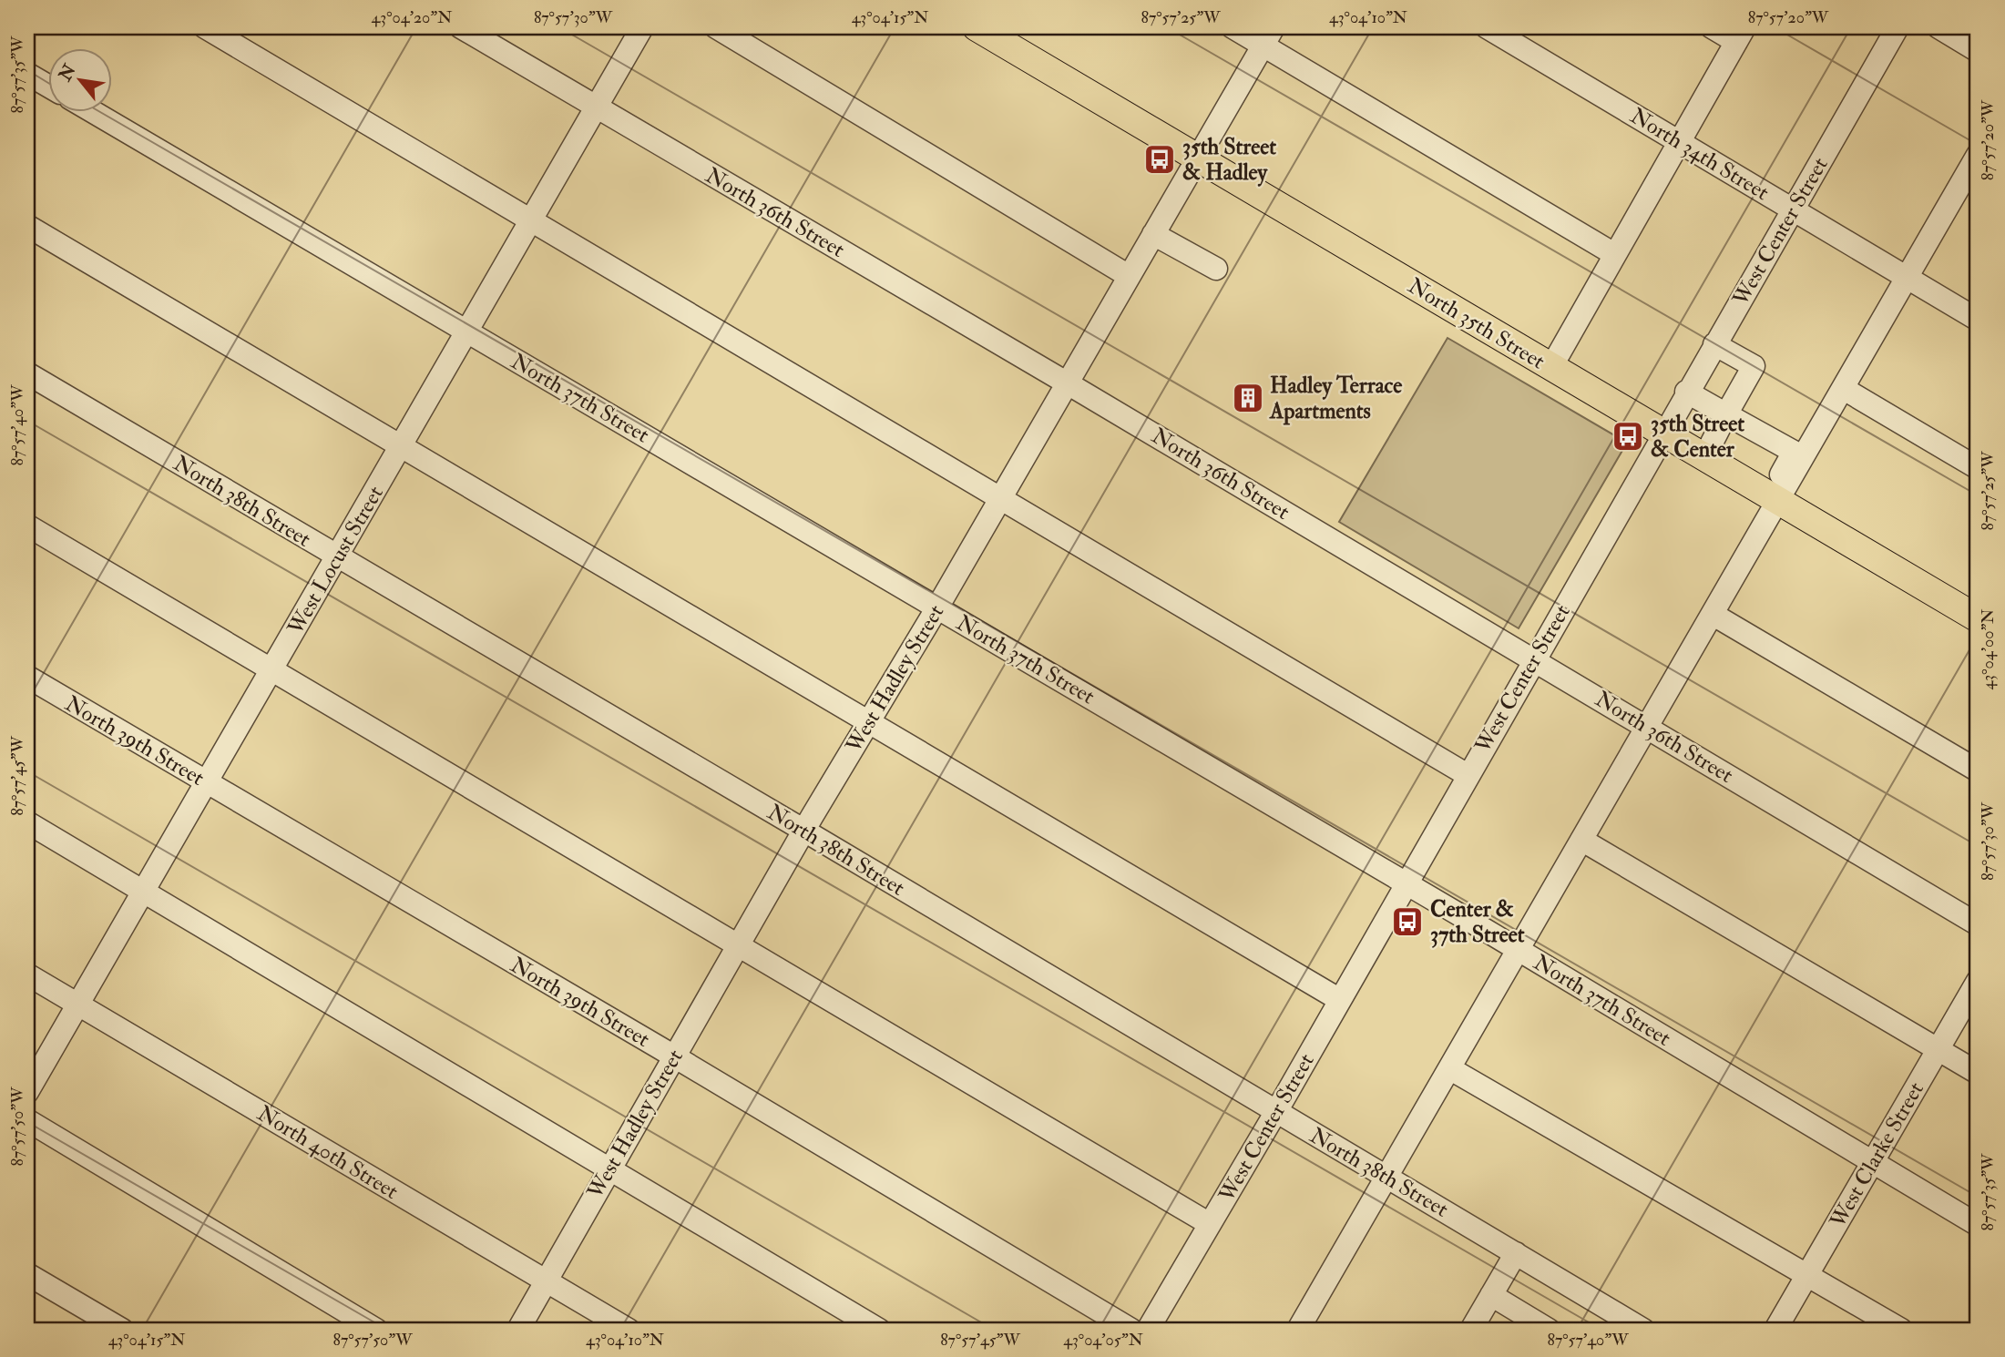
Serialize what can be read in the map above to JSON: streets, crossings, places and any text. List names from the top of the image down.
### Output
{
  "streets": {
    "main road": ["North 35th Street"],
    "street": [
      "North 34th Street",
      "North 36th Street",
      "West Center Street",
      "North 37th Street",
      "North 38th Street",
      "West Locust Street",
      "West Hadley Street",
      "North 39th Street",
      "North 40th Street",
      "West Clarke Street"
    ]
  },
  "crossings": [
    ["North 34th Street", "West Center Street"],
    ["North 36th Street", "West Center Street"],
    ["North 36th Street", "West Locust Street"],
    ["North 36th Street", "West Hadley Street"],
    ["West Center Street", "North 35th Street"],
    ["West Center Street", "North 37th Street"],
    ["West Center Street", "North 38th Street"],
    ["North 35th Street", "West Hadley Street"],
    ["North 37th Street", "West Locust Street"],
    ["North 37th Street", "West Hadley Street"],
    ["North 37th Street", "West Clarke Street"],
    ["North 38th Street", "West Locust Street"],
    ["North 38th Street", "West Hadley Street"],
    ["West Locust Street", "North 39th Street"],
    ["West Locust Street", "North 40th Street"],
    ["West Hadley Street", "North 39th Street"],
    ["West Hadley Street", "North 40th Street"]
  ],
  "places": {
    "bus stop": ["35th Street & Hadley", "35th Street & Center", "Center & 37th Street"],
    "building": ["Hadley Terrace Apartments"]
  },
  "north": "top left",
  "coordinates": [
    "43°04'20\"N",
    "87°57'30\"W",
    "43°04'15\"N",
    "87°57'25\"W",
    "43°04'10\"N",
    "87°57'20\"W",
    "87°57'35\"W",
    "87°57'40\"W",
    "43°04'00\"N",
    "87°57'45\"W",
    "87°57'50\"W",
    "43°04'05\"N"
  ]
}
